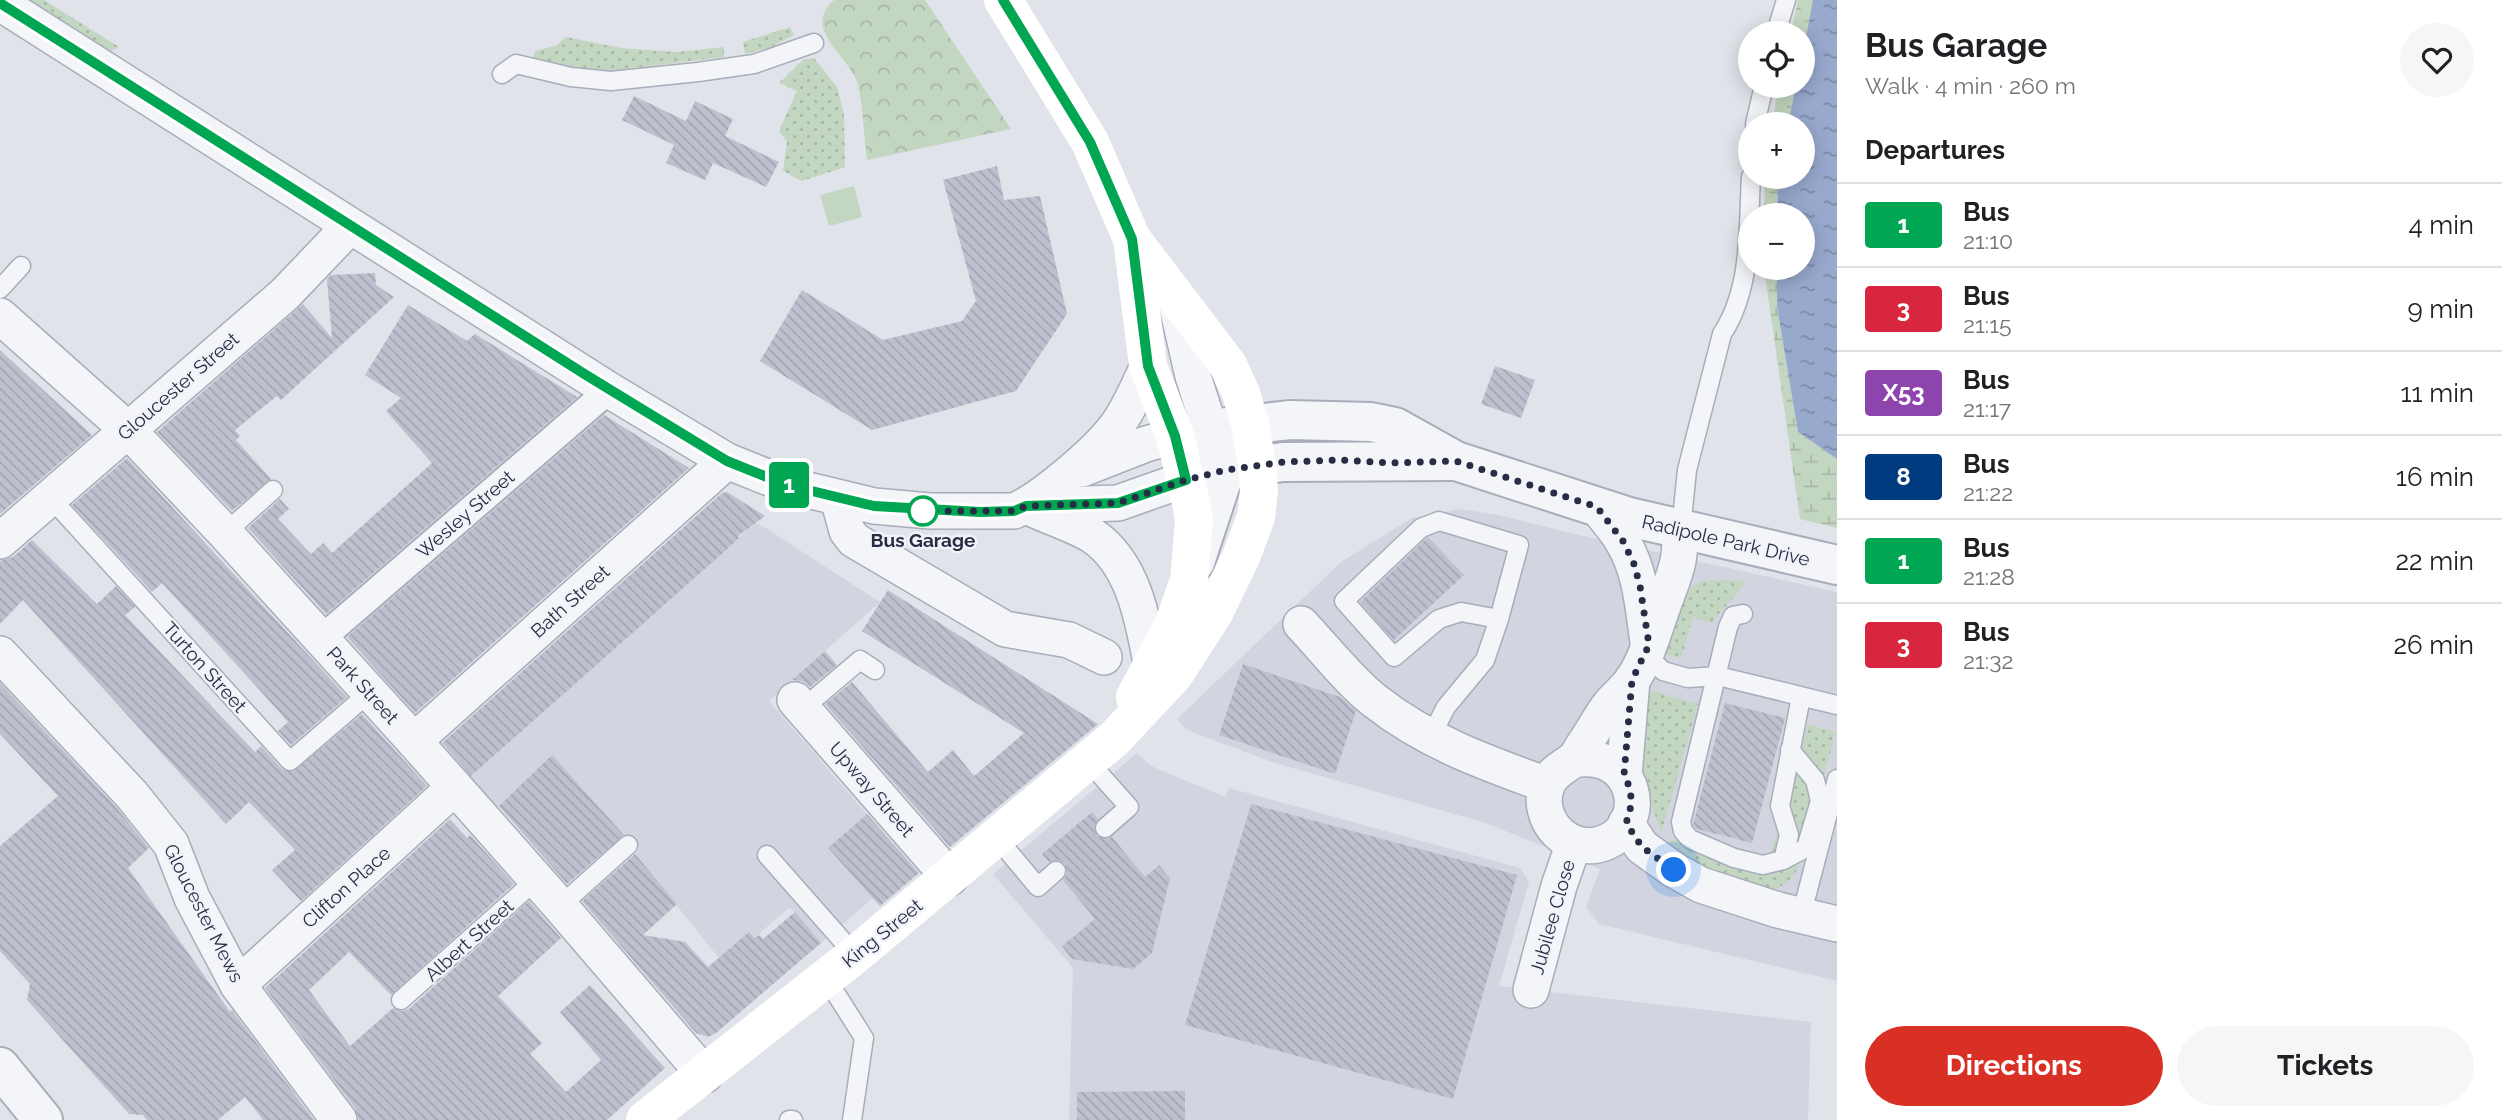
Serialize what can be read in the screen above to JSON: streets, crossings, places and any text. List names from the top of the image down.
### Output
{
  "streets": {
    "main road": ["King Street"],
    "street": [
      "Gloucester Street",
      "Wesley Street",
      "Radipole Park Drive",
      "Bath Street",
      "Park Street",
      "Upway Street",
      "Clifton Place",
      "Gloucester Mews",
      "Jubilee Close"
    ],
    "lane": ["Turton Street", "Albert Street"]
  },
  "crossings": [
    ["Gloucester Street", "Turton Street"],
    ["Gloucester Street", "Park Street"],
    ["Wesley Street", "Park Street"],
    ["Bath Street", "Park Street"],
    ["Turton Street", "Park Street"],
    ["Park Street", "Clifton Place"],
    ["Park Street", "King Street"],
    ["Park Street", "Albert Street"],
    ["Upway Street", "King Street"],
    ["Clifton Place", "Gloucester Mews"]
  ],
  "places": ["Bus Garage"],
  "lines": ["bus line 1"],
  "page": {
    "on_map": "1",
    "heading": [
      ["Bus Garage", "Walk · 4 min · 260 m"],
      "Departures"
    ],
    "map_buttons": ["+", "−"],
    "list": [
      {
        "mark": "1",
        "name": "Bus",
        "note": "21:10",
        "value": "4 min"
      },
      {
        "mark": "3",
        "name": "Bus",
        "note": "21:15",
        "value": "9 min"
      },
      {
        "mark": "X53",
        "name": "Bus",
        "note": "21:17",
        "value": "11 min"
      },
      {
        "mark": "8",
        "name": "Bus",
        "note": "21:22",
        "value": "16 min"
      },
      {
        "mark": "1",
        "name": "Bus",
        "note": "21:28",
        "value": "22 min"
      },
      {
        "mark": "3",
        "name": "Bus",
        "note": "21:32",
        "value": "26 min"
      }
    ],
    "buttons": ["Directions", "Tickets"]
  }
}
